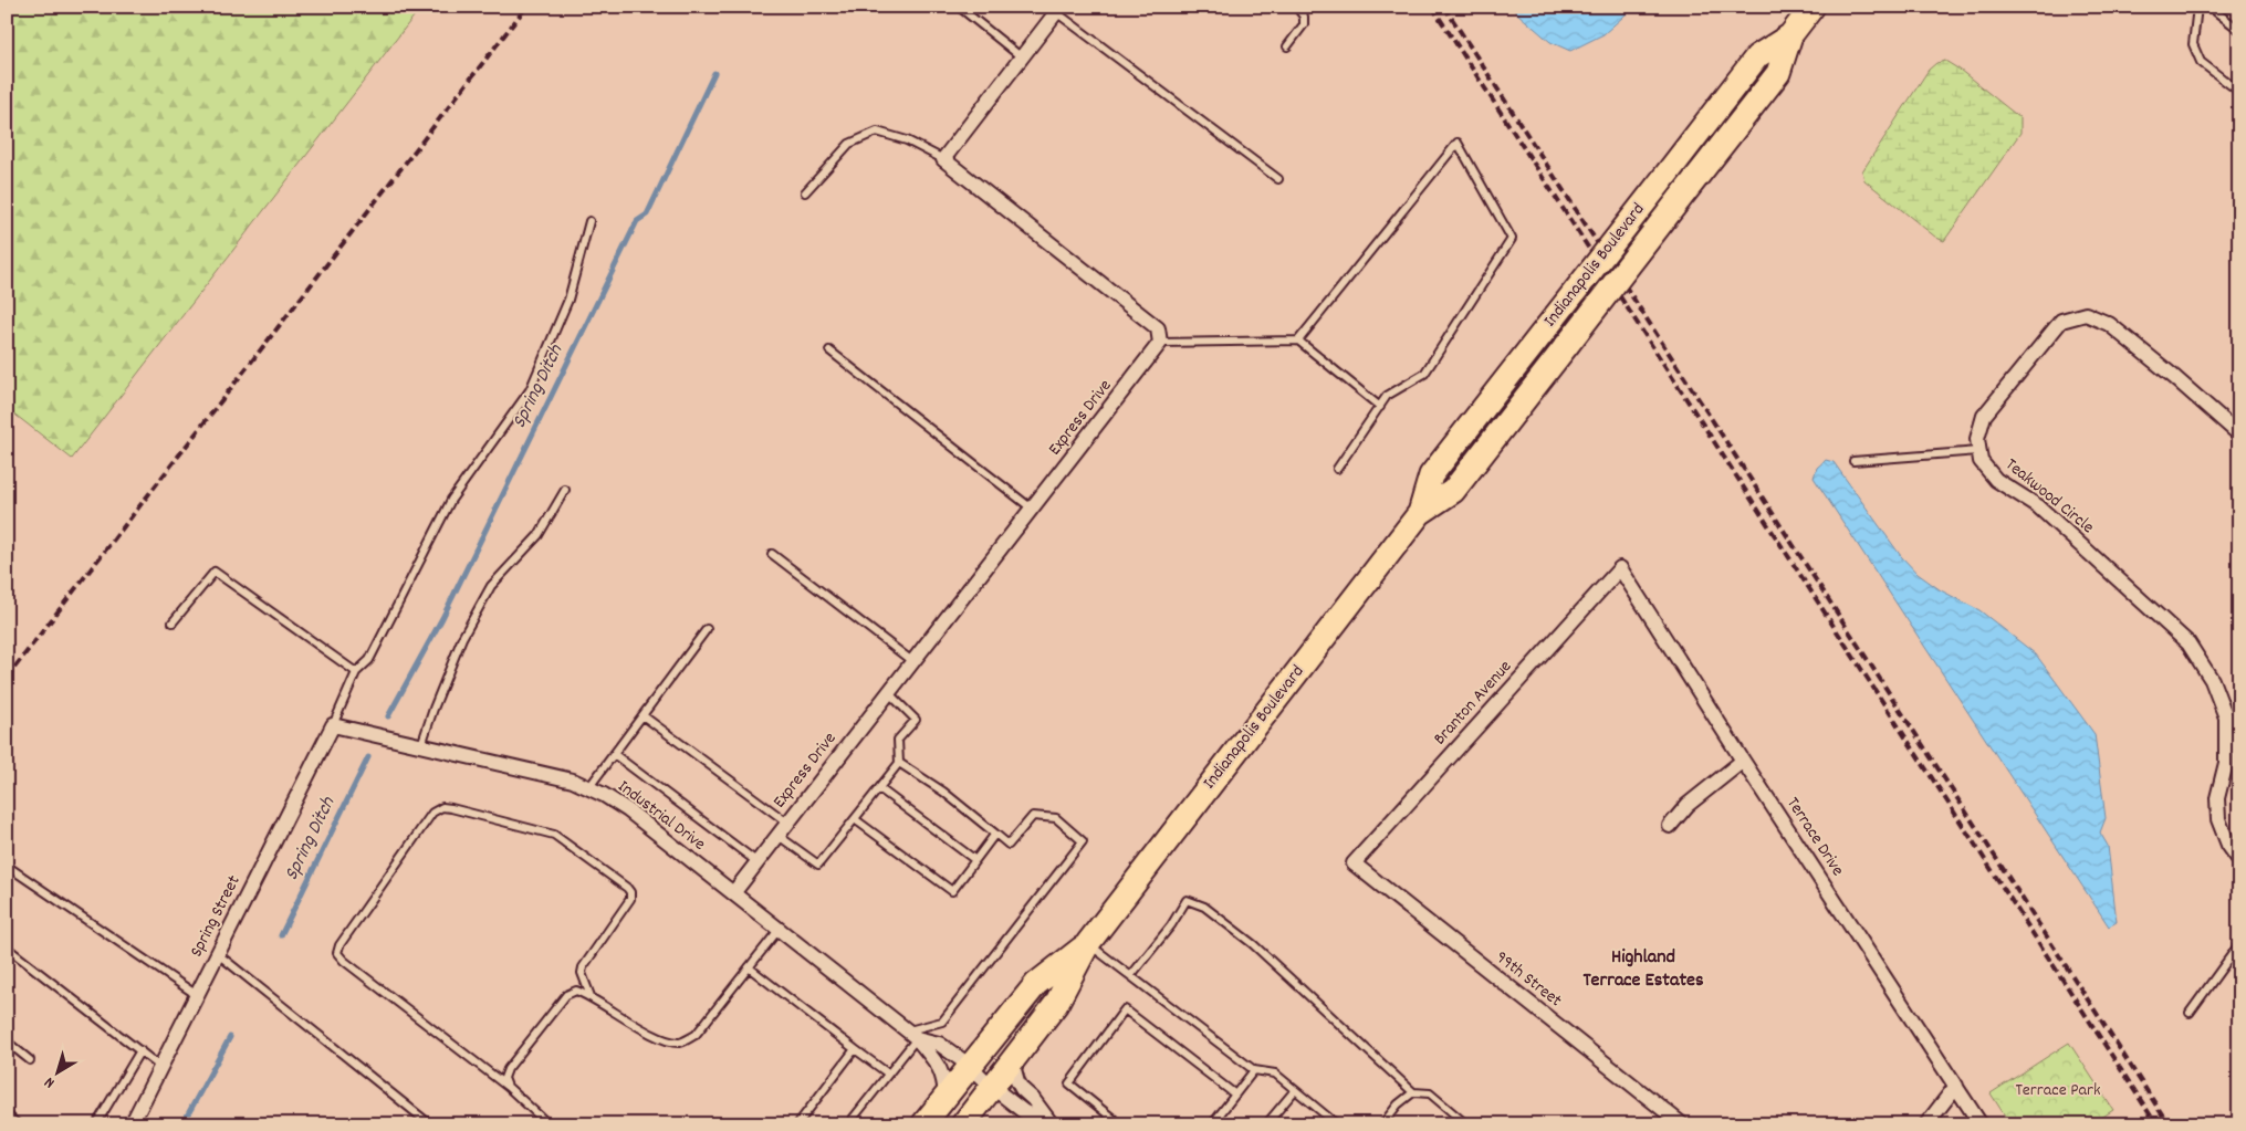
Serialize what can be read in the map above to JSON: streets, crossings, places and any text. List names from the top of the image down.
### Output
{
  "streets": {
    "highway": ["Indianapolis Boulevard"],
    "street": [
      "Express Drive",
      "Teakwood Circle",
      "Branton Avenue",
      "Industrial Drive",
      "Terrace Drive",
      "Spring Street",
      "99th Street"
    ]
  },
  "crossings": [
    ["Indianapolis Boulevard", "Industrial Drive"],
    ["Express Drive", "Industrial Drive"],
    ["Branton Avenue", "Terrace Drive"],
    ["Branton Avenue", "99th Street"],
    ["Industrial Drive", "Spring Street"]
  ],
  "districts": ["Highland Terrace Estates"],
  "water": ["Spring Ditch"],
  "parks": ["Terrace Park"],
  "north": "bottom left"
}
